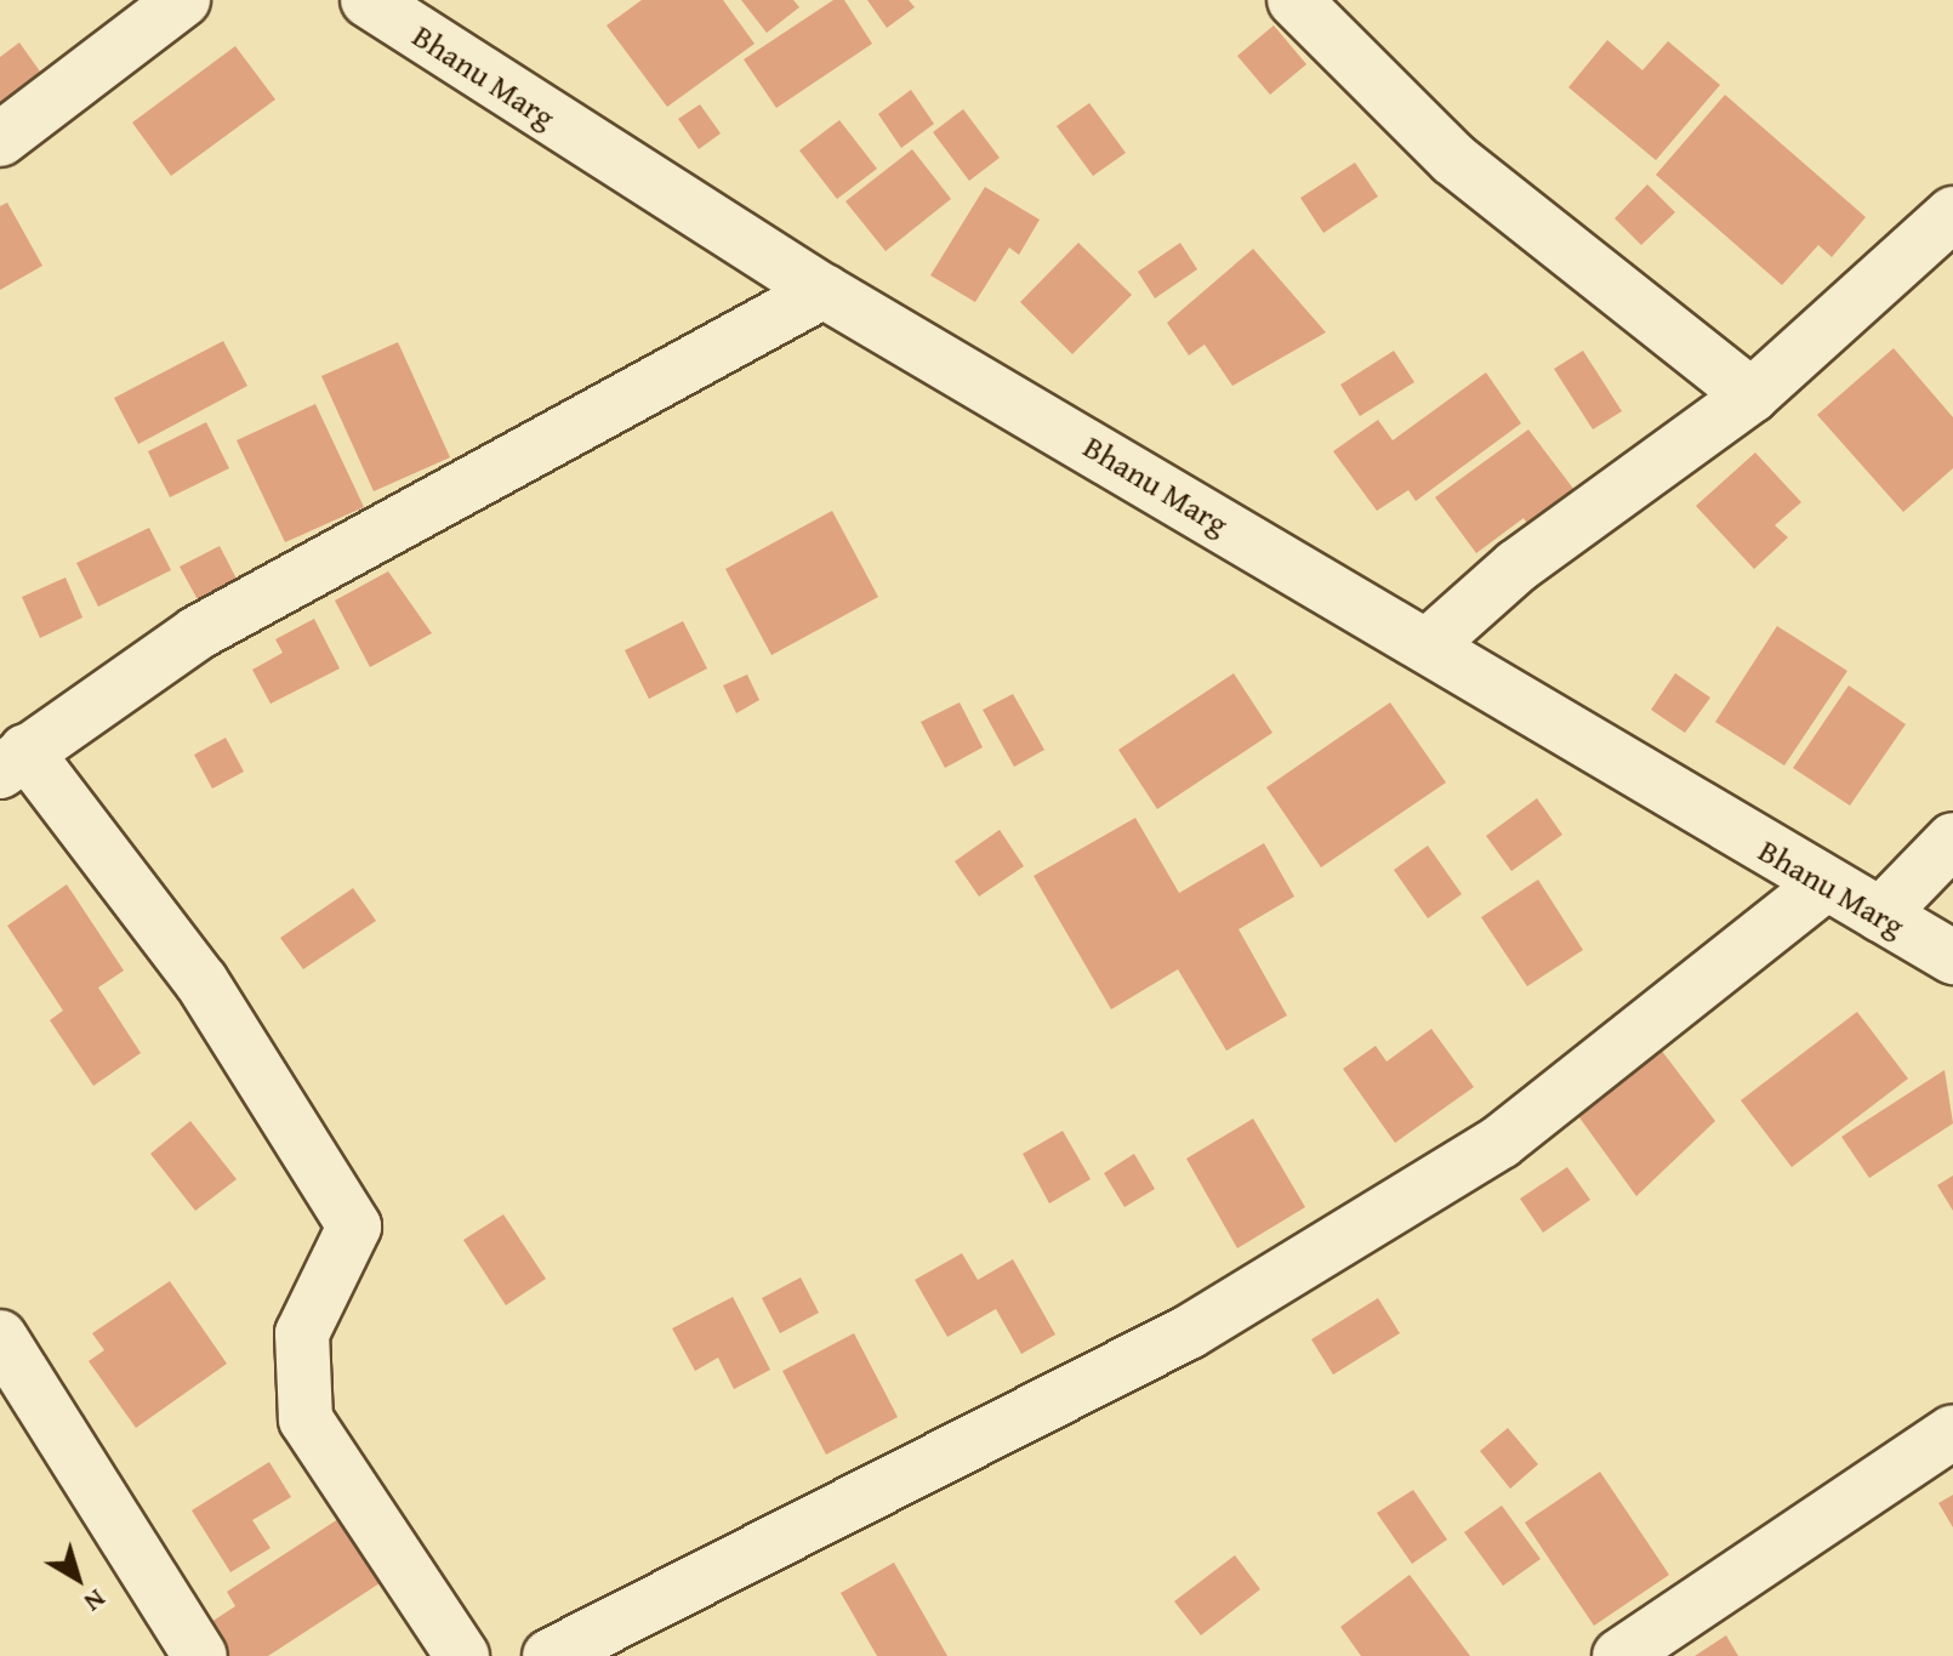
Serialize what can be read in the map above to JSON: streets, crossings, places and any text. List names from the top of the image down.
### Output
{
  "streets": {
    "street": ["Bhanu Marg"]
  },
  "north": "bottom right"
}
